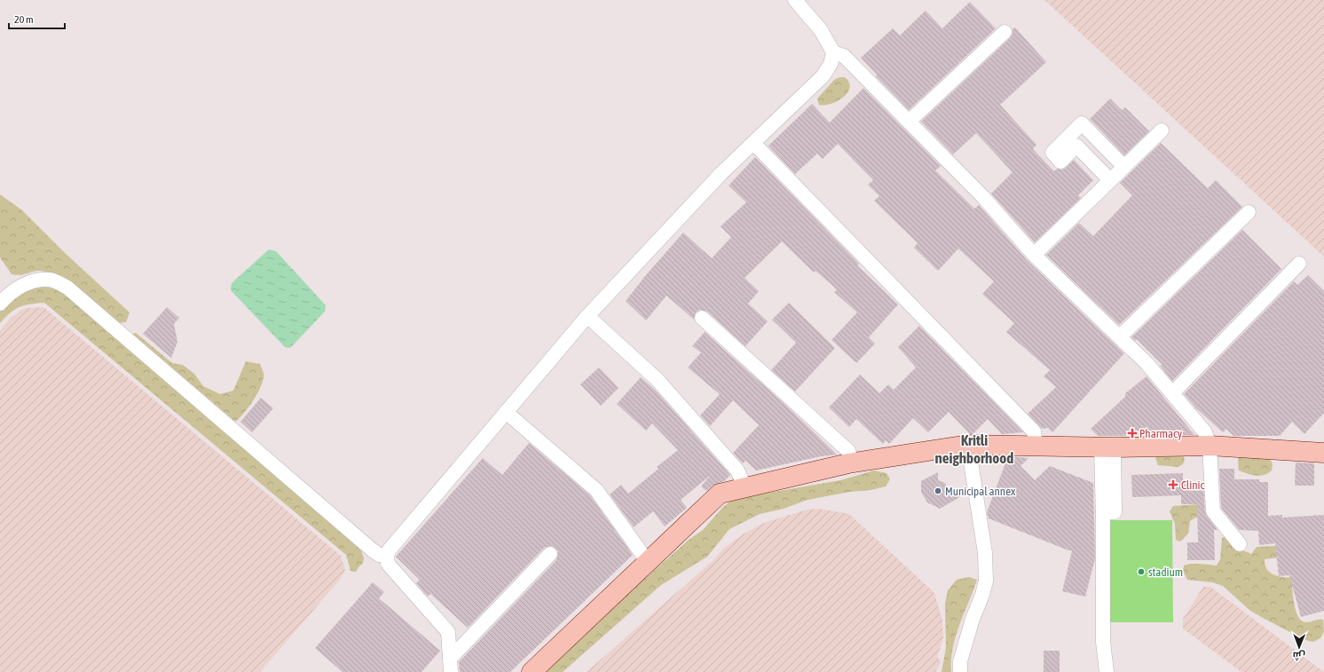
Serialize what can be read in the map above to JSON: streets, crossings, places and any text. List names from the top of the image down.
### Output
{
  "districts": ["Kritli neighborhood"],
  "places": {
    "health": ["Pharmacy", "Clinic"],
    "other": ["Municipal annex", "stadium"]
  },
  "scale_bar": "20 m",
  "north": "bottom"
}
